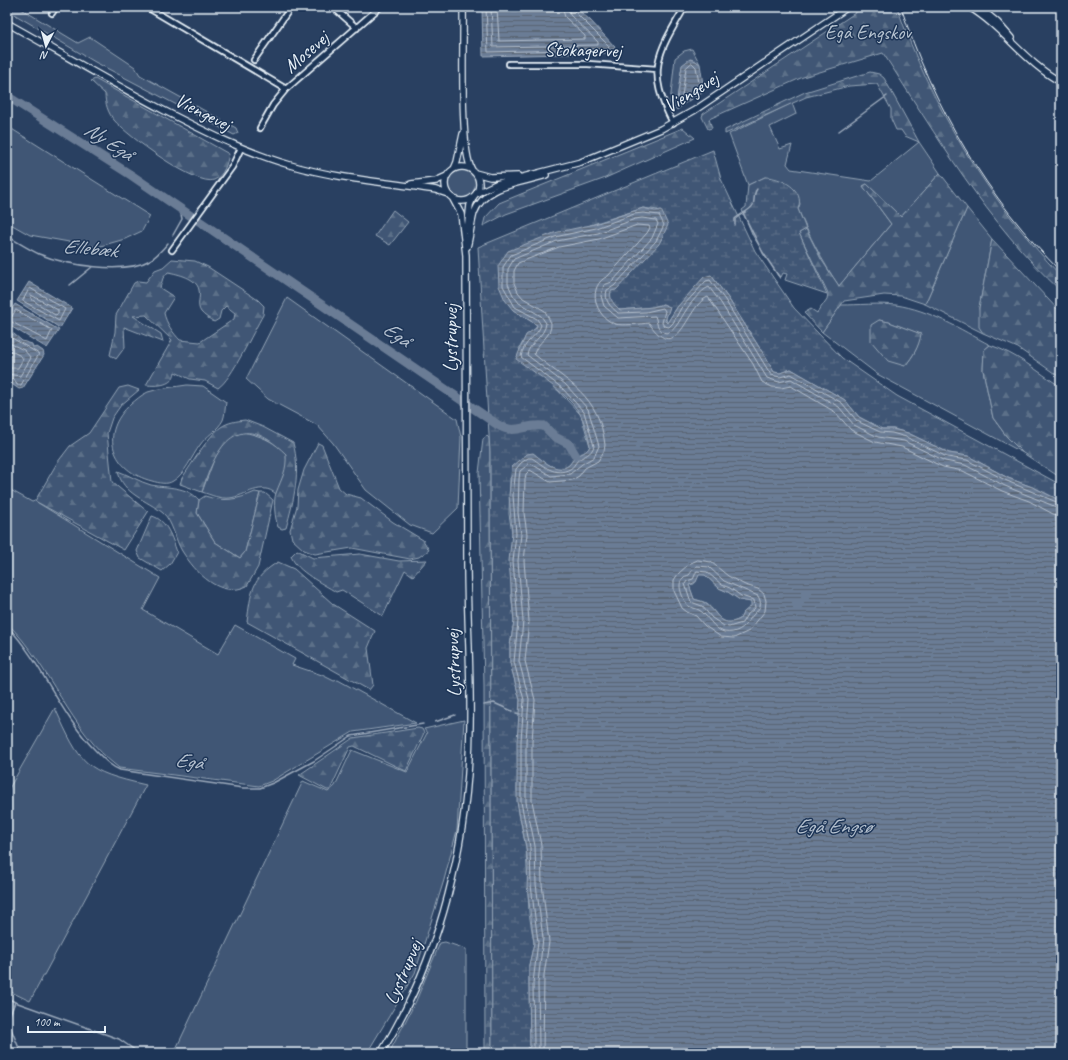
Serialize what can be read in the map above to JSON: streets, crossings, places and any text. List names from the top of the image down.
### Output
{
  "streets": {
    "street": [
      "Stokagervej",
      "Mosevej",
      "Viengevej",
      "Lystrupvej"
    ]
  },
  "crossings": [
    ["Viengevej", "Lystrupvej"]
  ],
  "water": [
    "Ny Egå",
    "Ellebæk",
    "Egå",
    "Egå Engsø"
  ],
  "parks": ["Egå Engskov"],
  "scale_bar": "100 m",
  "north": "bottom"
}
